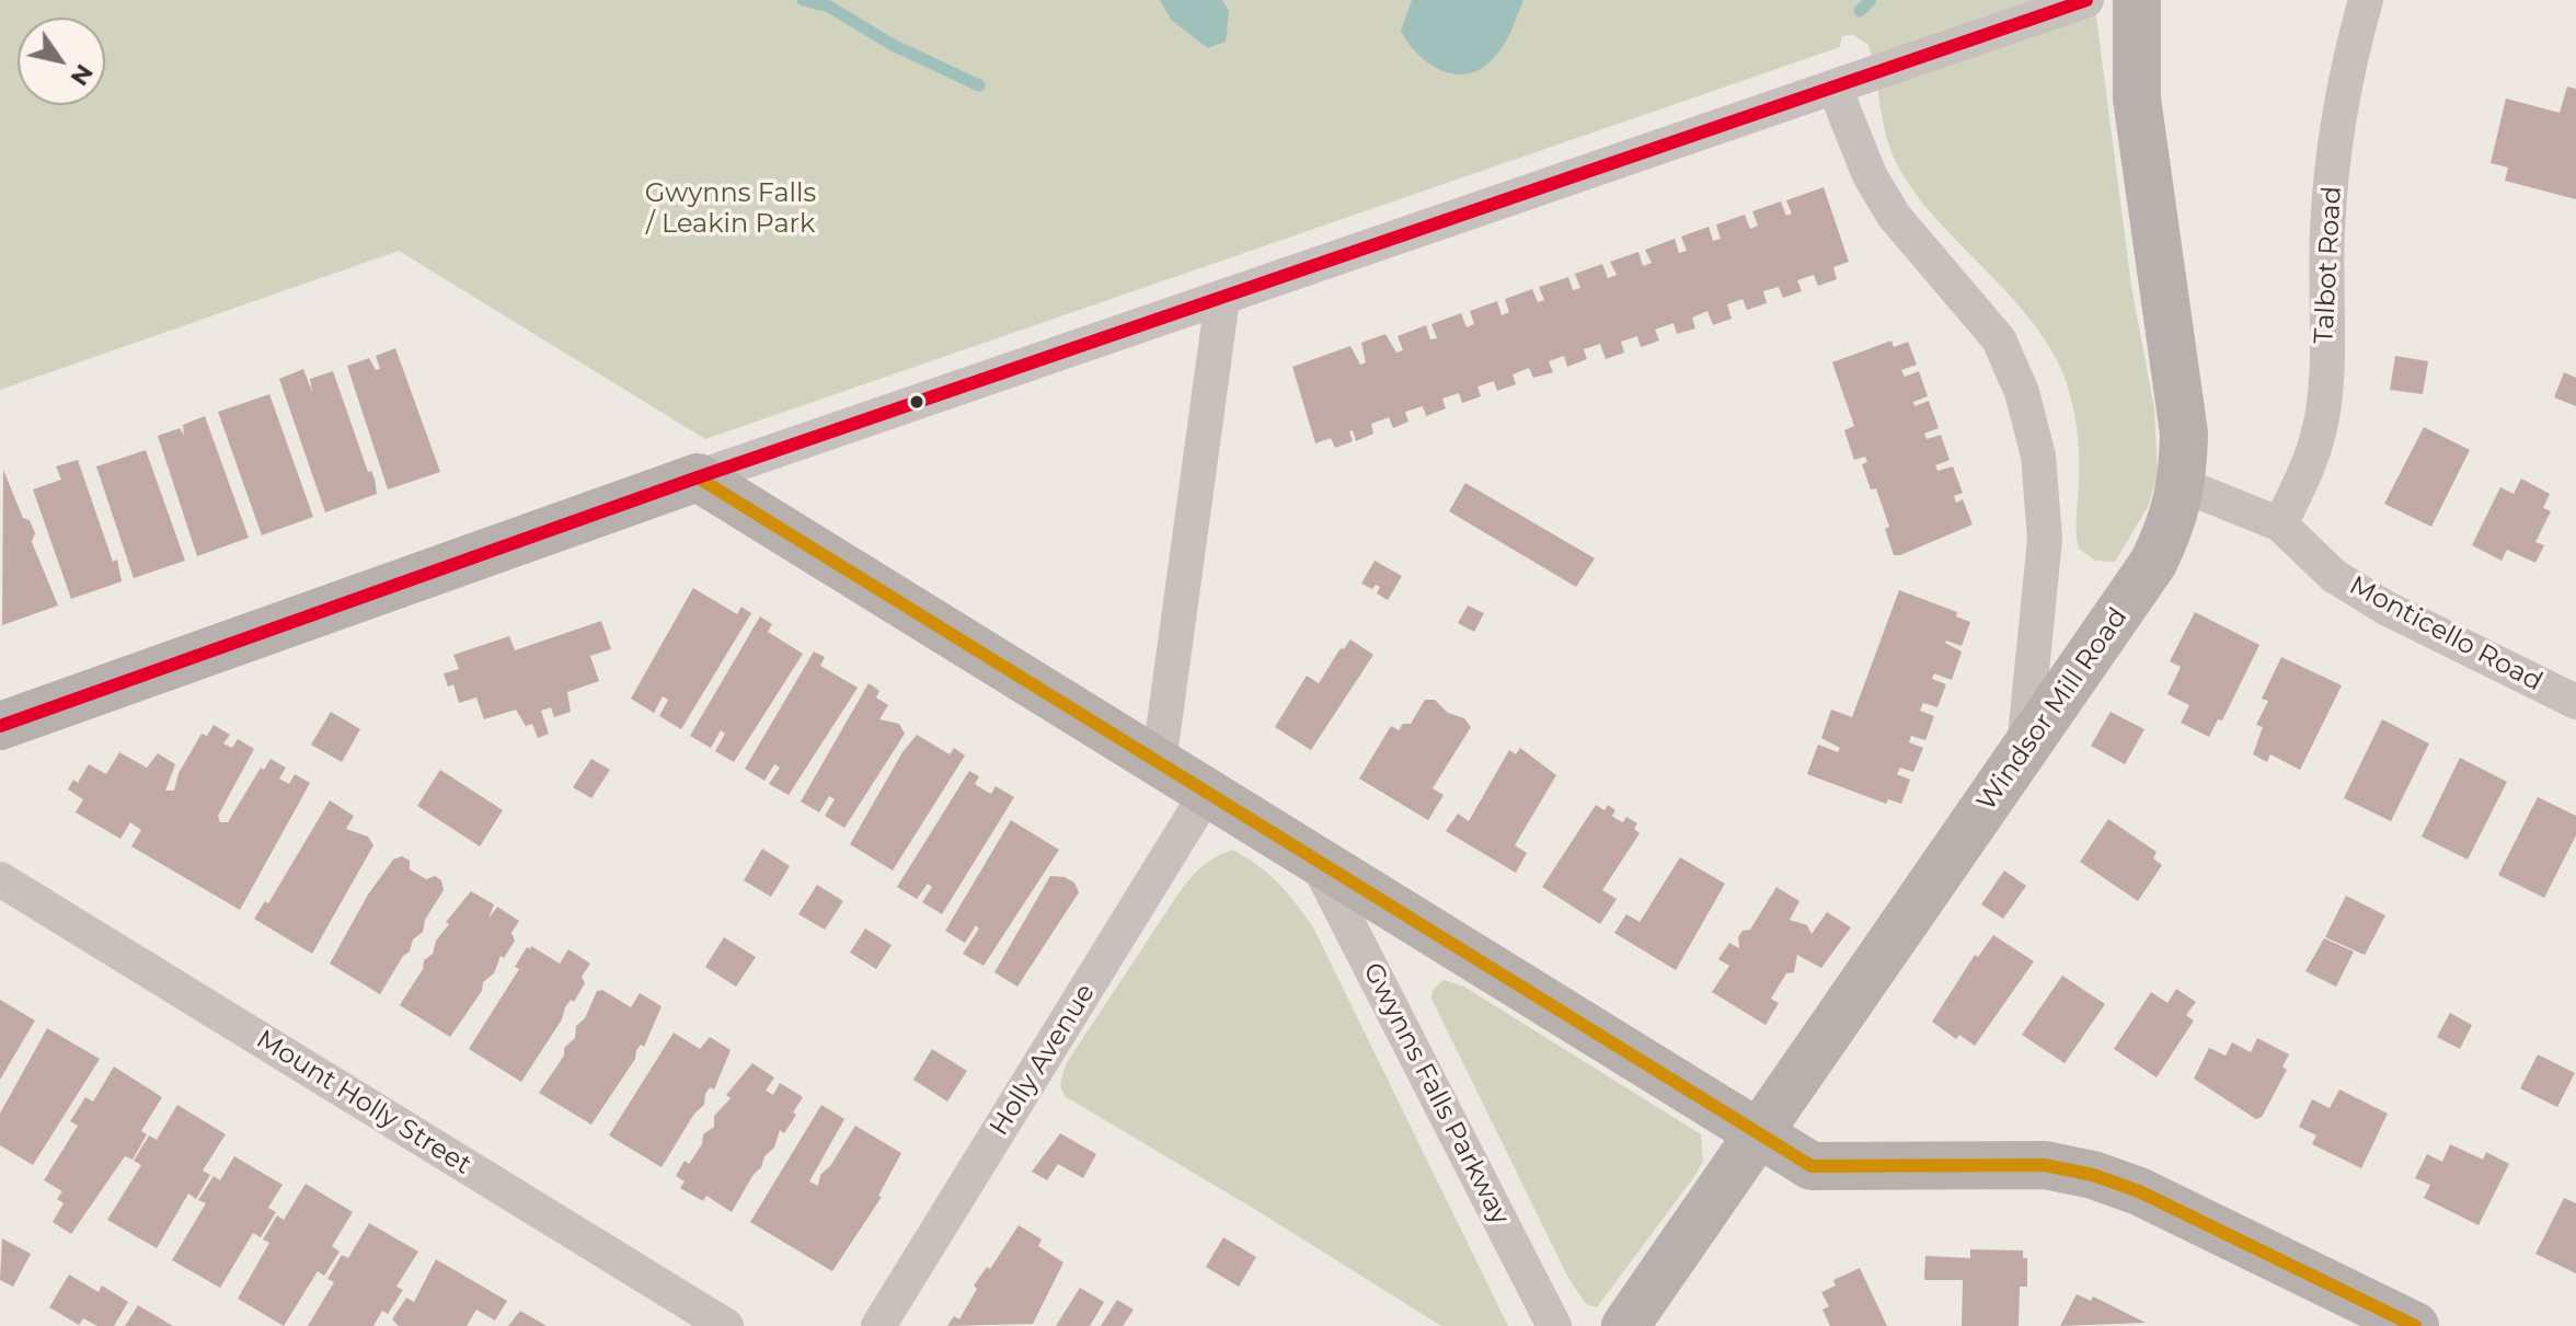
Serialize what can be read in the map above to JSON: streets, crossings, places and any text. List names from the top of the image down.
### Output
{
  "streets": {
    "street": [
      "Talbot Road",
      "Monticello Road",
      "Windsor Mill Road",
      "Holly Avenue",
      "Gwynns Falls Parkway",
      "Mount Holly Street"
    ]
  },
  "crossings": [
    ["Talbot Road", "Monticello Road"],
    ["Monticello Road", "Windsor Mill Road"]
  ],
  "parks": ["Gwynns Falls / Leakin Park"],
  "north": "bottom right"
}
